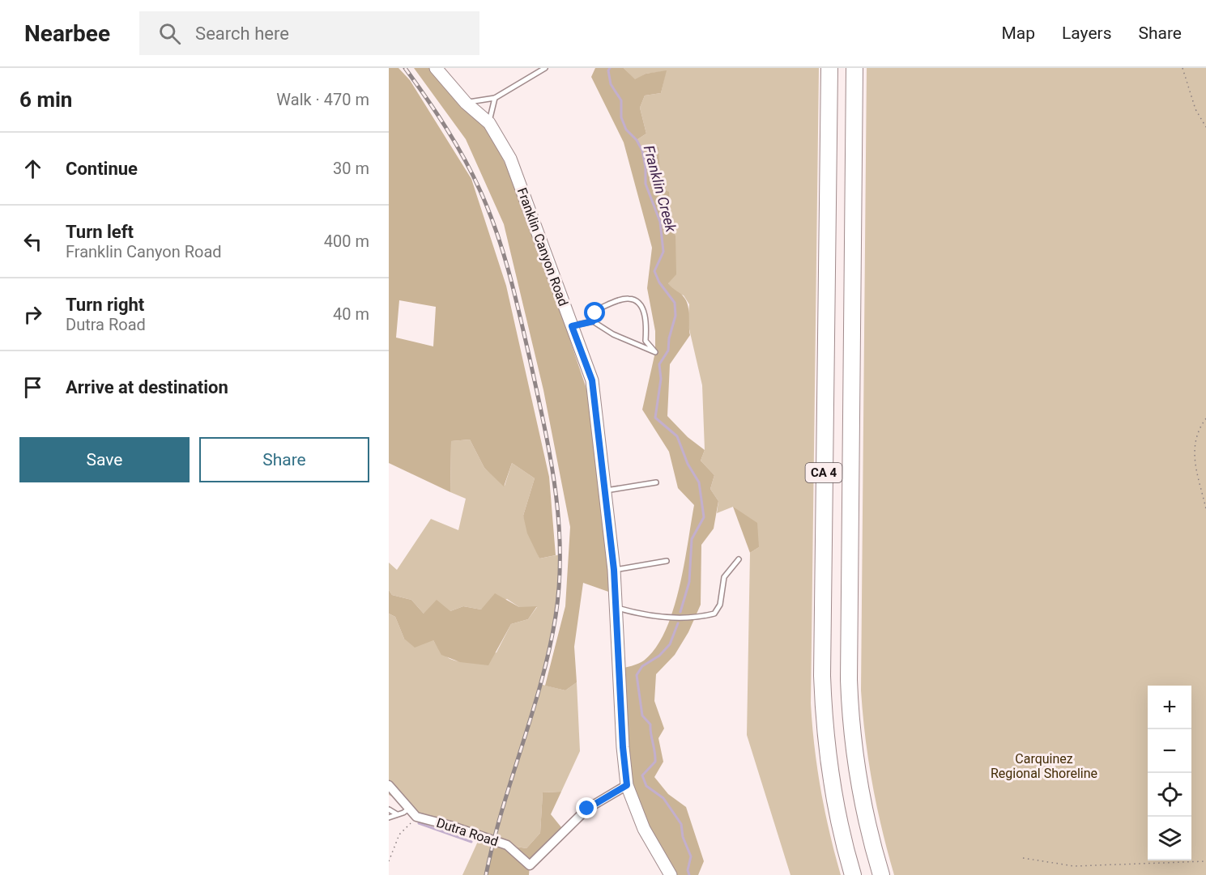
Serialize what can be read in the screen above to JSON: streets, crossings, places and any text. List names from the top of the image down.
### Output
{
  "streets": {
    "highway": ["CA 4"],
    "street": ["Franklin Canyon Road", "Dutra Road"]
  },
  "crossings": [
    ["Franklin Canyon Road", "Dutra Road"]
  ],
  "water": ["Franklin Creek"],
  "parks": ["Carquinez Regional Shoreline"],
  "page": {
    "header": "Nearbee",
    "search": "Search here",
    "nav": ["Map", "Layers", "Share"],
    "heading": ["6 min", "Walk · 470 m"],
    "list": [
      ["Continue", "30 m"],
      ["Turn left", "Franklin Canyon Road", "400 m"],
      ["Turn right", "Dutra Road", "40 m"],
      "Arrive at destination"
    ],
    "buttons": ["Save", "Share"],
    "map_buttons": ["+", "−"]
  }
}
